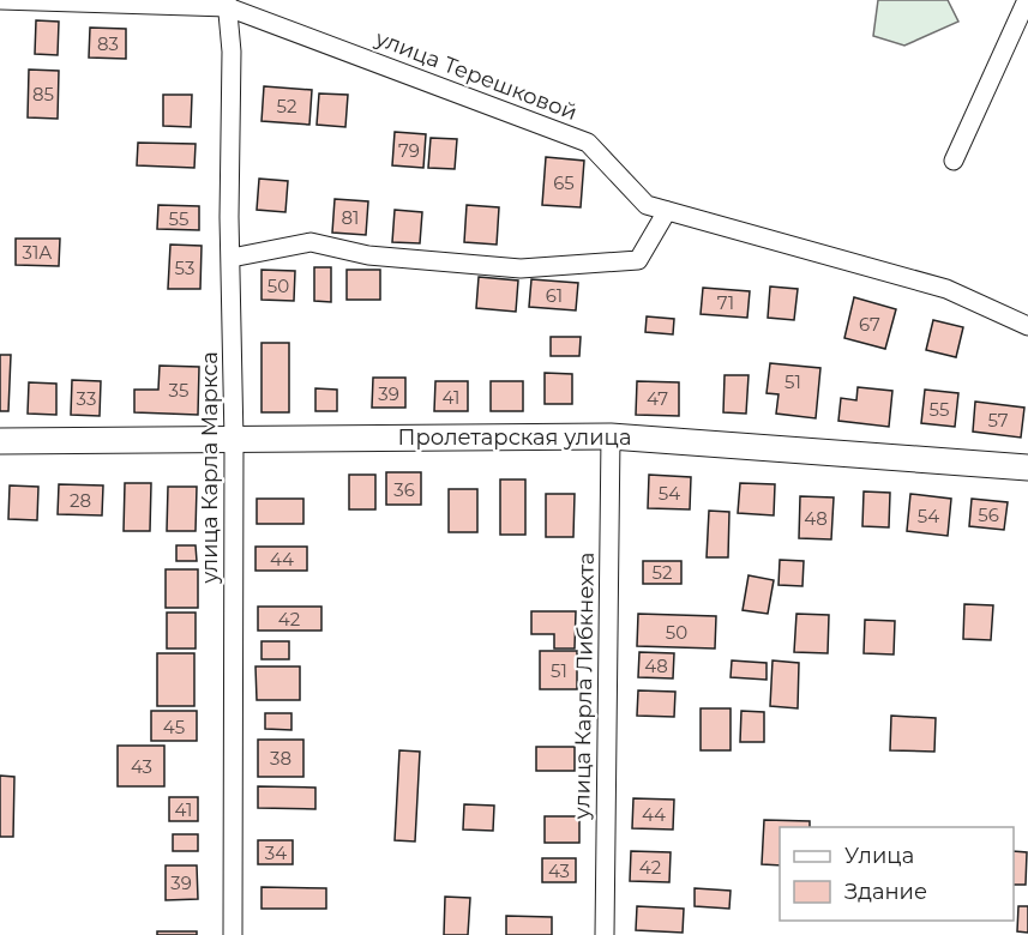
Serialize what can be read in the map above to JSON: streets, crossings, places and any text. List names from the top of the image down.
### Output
{
  "streets": {
    "main road": ["Пролетарская улица"],
    "street": ["улица Терешковой", "улица Карла Маркса", "улица Карла Либкнехта"]
  },
  "crossings": [
    ["улица Терешковой", "улица Карла Маркса"],
    ["Пролетарская улица", "улица Карла Маркса"],
    ["Пролетарская улица", "улица Карла Либкнехта"]
  ],
  "house_numbers": [
    "83",
    "85",
    "52",
    "79",
    "65",
    "81",
    "55",
    "31А",
    "53",
    "50",
    "61",
    "71",
    "67",
    "51",
    "35",
    "39",
    "41",
    "33",
    "47",
    "55",
    "57",
    "36",
    "54",
    "28",
    "56",
    "54",
    "48",
    "44",
    "52",
    "42",
    "50",
    "48",
    "51",
    "45",
    "38",
    "43",
    "41",
    "44",
    "34",
    "42",
    "43",
    "39"
  ],
  "legend": ["Улица", "Здание"]
}
